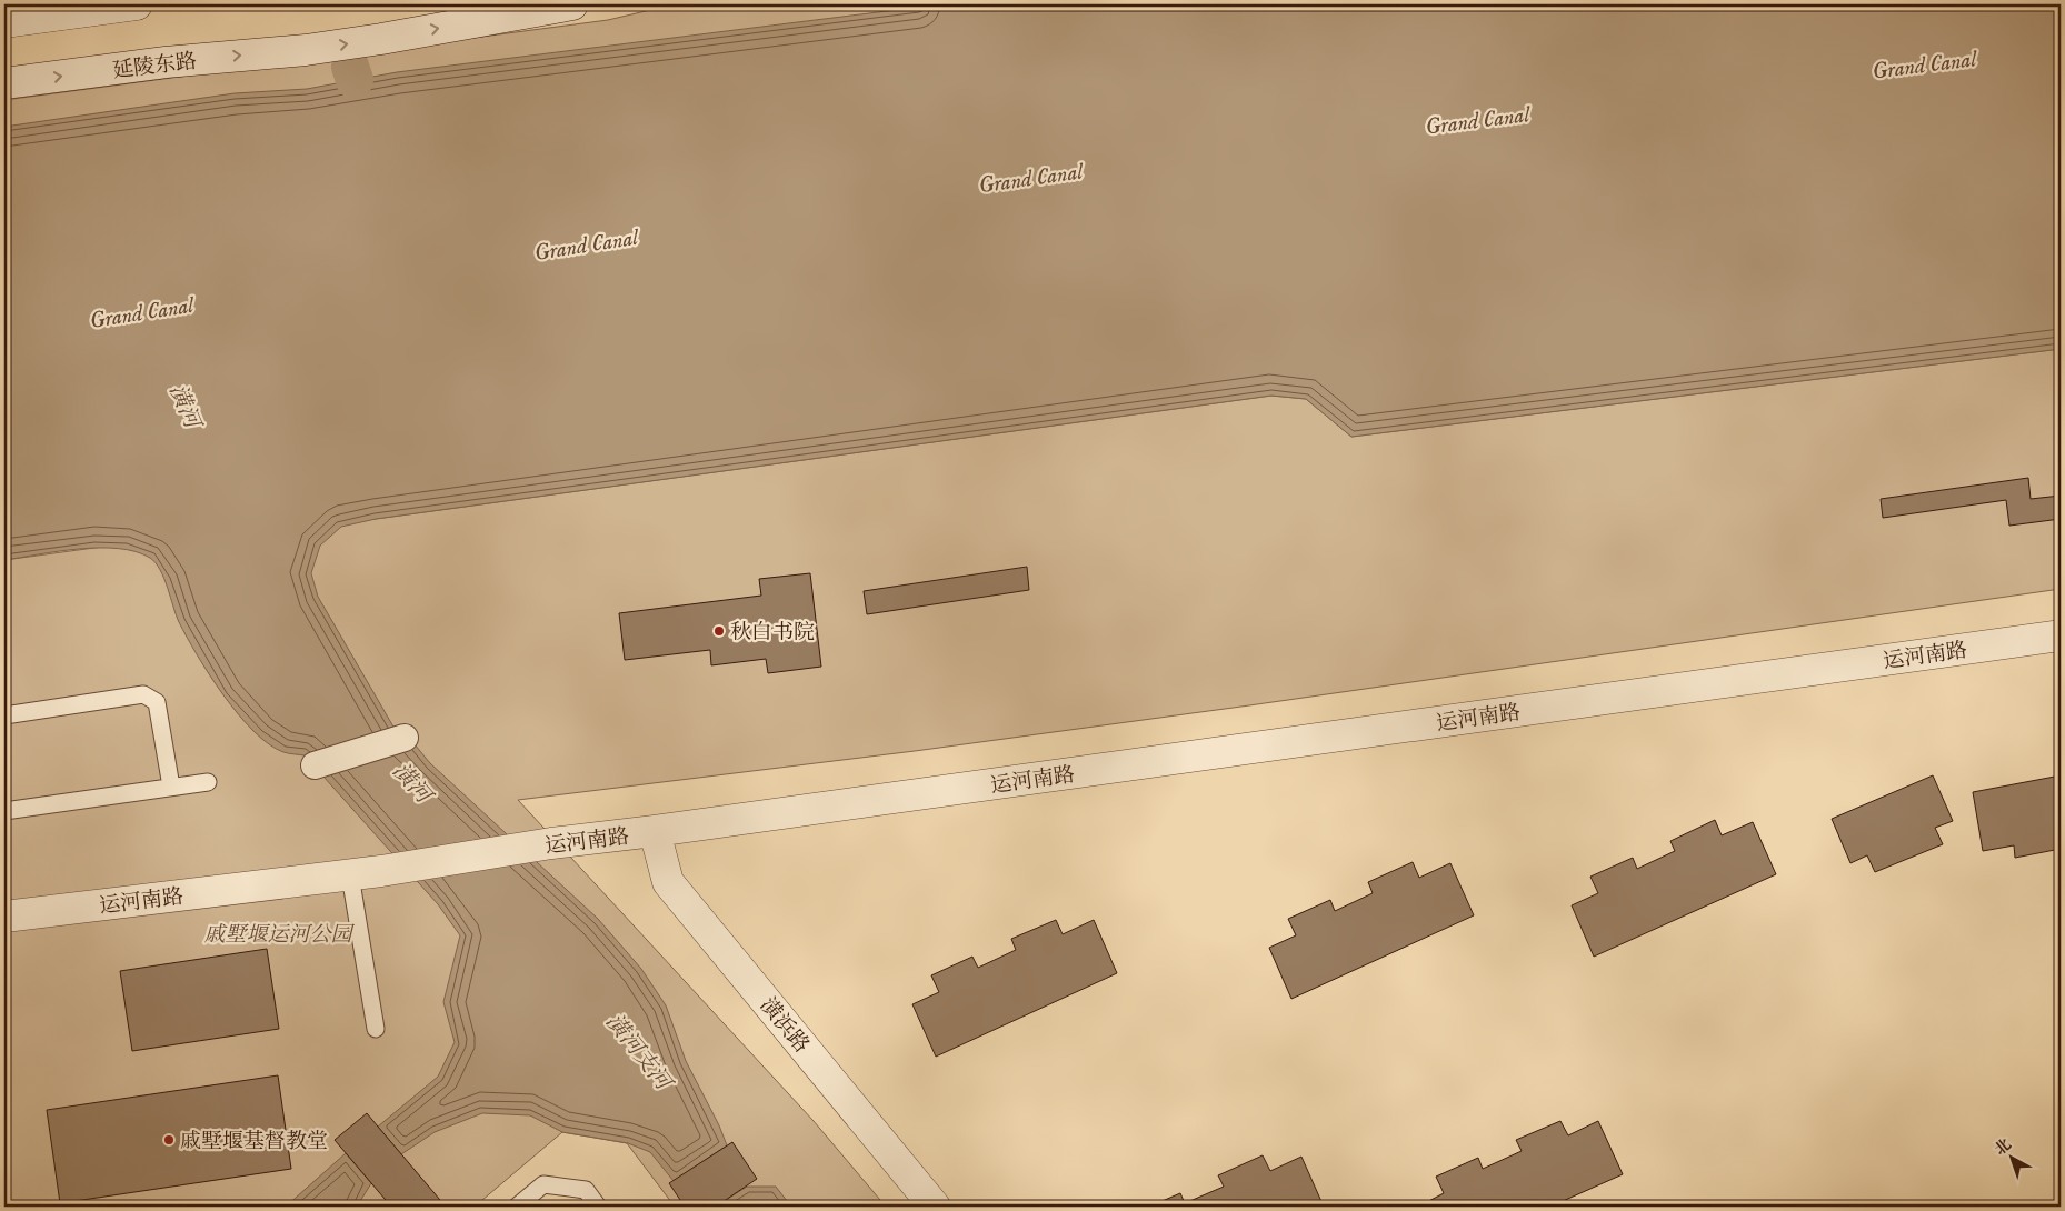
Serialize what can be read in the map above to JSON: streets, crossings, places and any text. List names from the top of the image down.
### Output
{
  "streets": {
    "street": ["延陵东路", "运河南路", "潢浜路"]
  },
  "crossings": [
    ["运河南路", "潢浜路"]
  ],
  "one_way": ["延陵东路"],
  "water": ["Grand Canal", "潢河", "潢河支河"],
  "parks": ["戚墅堰运河公园"],
  "places": ["秋白书院", "戚墅堰基督教堂"],
  "north": "top left"
}
